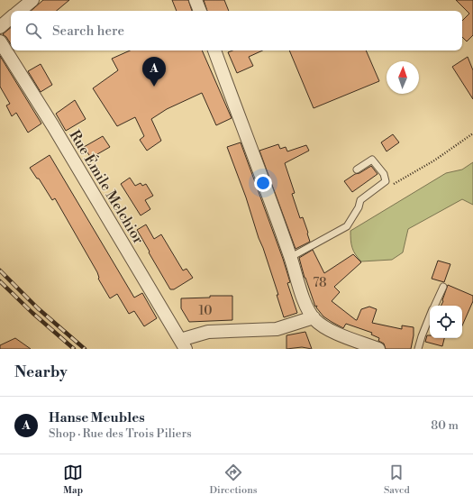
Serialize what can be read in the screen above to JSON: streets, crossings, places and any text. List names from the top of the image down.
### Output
{
  "streets": {
    "street": ["Rue Émile Melchior"]
  },
  "house_numbers": ["78", "10"],
  "north": "top",
  "page": {
    "search": "Search here",
    "pins": "A",
    "heading": "Nearby",
    "list": [
      {
        "mark": "A",
        "name": "Hanse Meubles",
        "note": "Shop · Rue des Trois Piliers",
        "value": "80 m"
      }
    ],
    "nav": ["Map", "Directions", "Saved"]
  }
}
